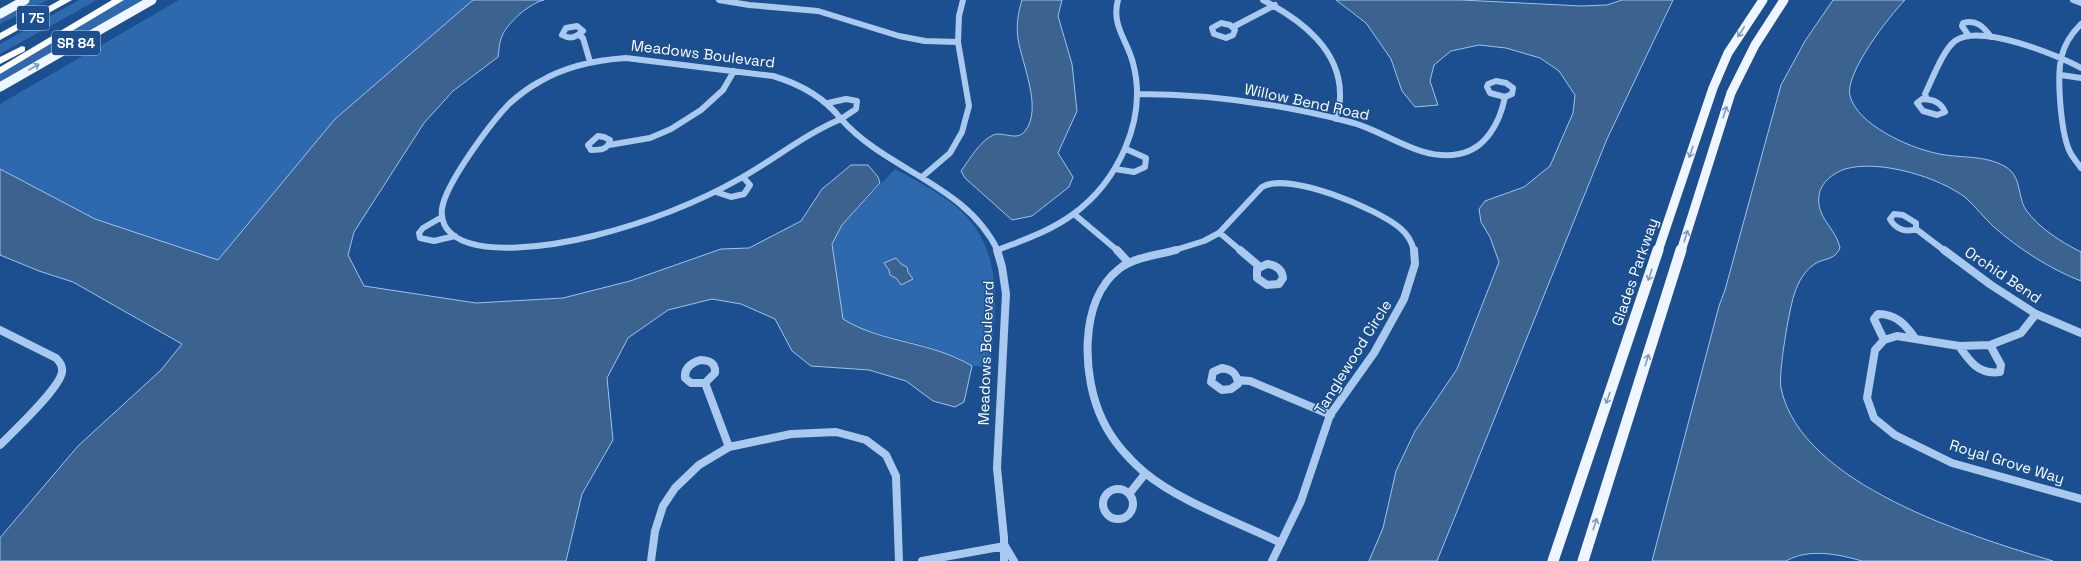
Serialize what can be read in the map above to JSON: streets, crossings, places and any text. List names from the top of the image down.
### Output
{
  "streets": {
    "highway": ["I 75"],
    "main road": ["SR 84", "Glades Parkway"],
    "street": [
      "Meadows Boulevard",
      "Willow Bend Road",
      "Orchid Bend",
      "Tanglewood Circle",
      "Royal Grove Way"
    ]
  }
}
